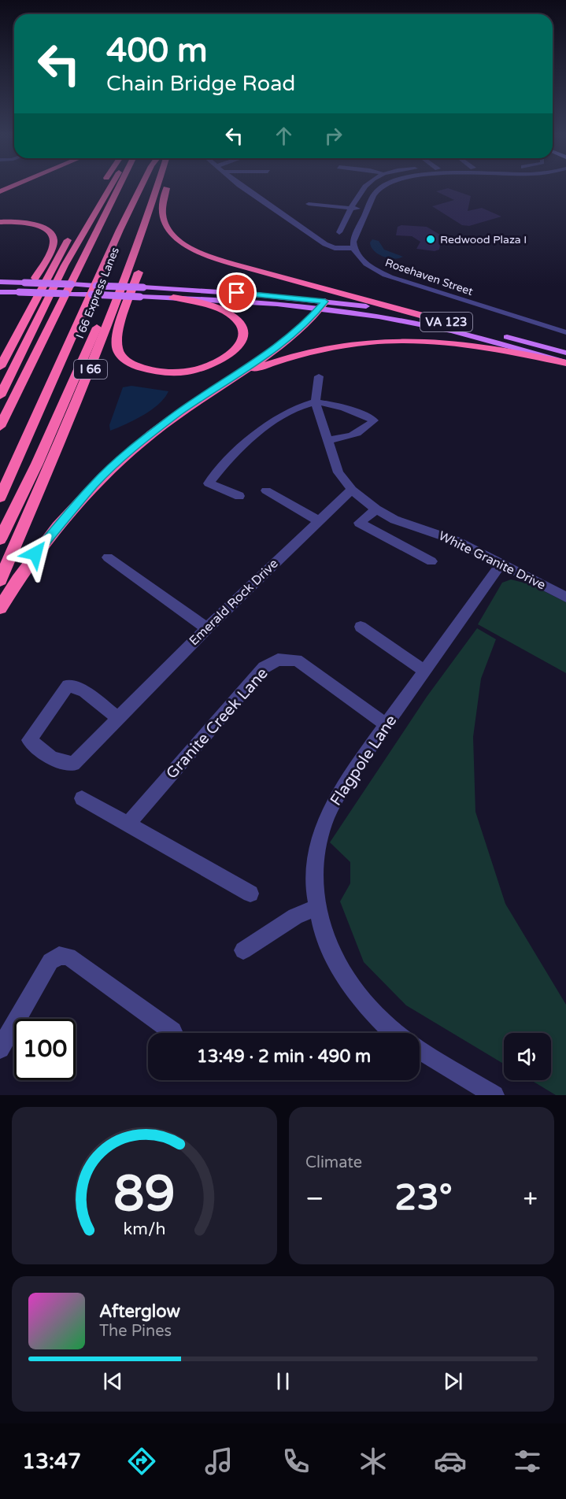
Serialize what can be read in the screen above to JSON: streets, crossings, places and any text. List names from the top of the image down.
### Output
{
  "streets": {
    "highway": ["I 66 Express Lanes", "I 66"],
    "main road": ["VA 123"],
    "street": [
      "Rosehaven Street",
      "White Granite Drive",
      "Emerald Rock Drive",
      "Granite Creek Lane",
      "Flagpole Lane"
    ]
  },
  "crossings": [
    ["White Granite Drive", "Emerald Rock Drive"],
    ["White Granite Drive", "Flagpole Lane"],
    ["Granite Creek Lane", "Flagpole Lane"]
  ],
  "places": ["Redwood Plaza I"],
  "page": {
    "turn": ["400 m", "Chain Bridge Road"],
    "limit": "100",
    "trip": "13:49 · 2 min · 490 m",
    "tile": "Climate",
    "heat": ["−", "23°", "+"],
    "song": ["Afterglow", "The Pines"],
    "tabs": "13:47",
    "gauge": ["89", "km/h"]
  }
}
